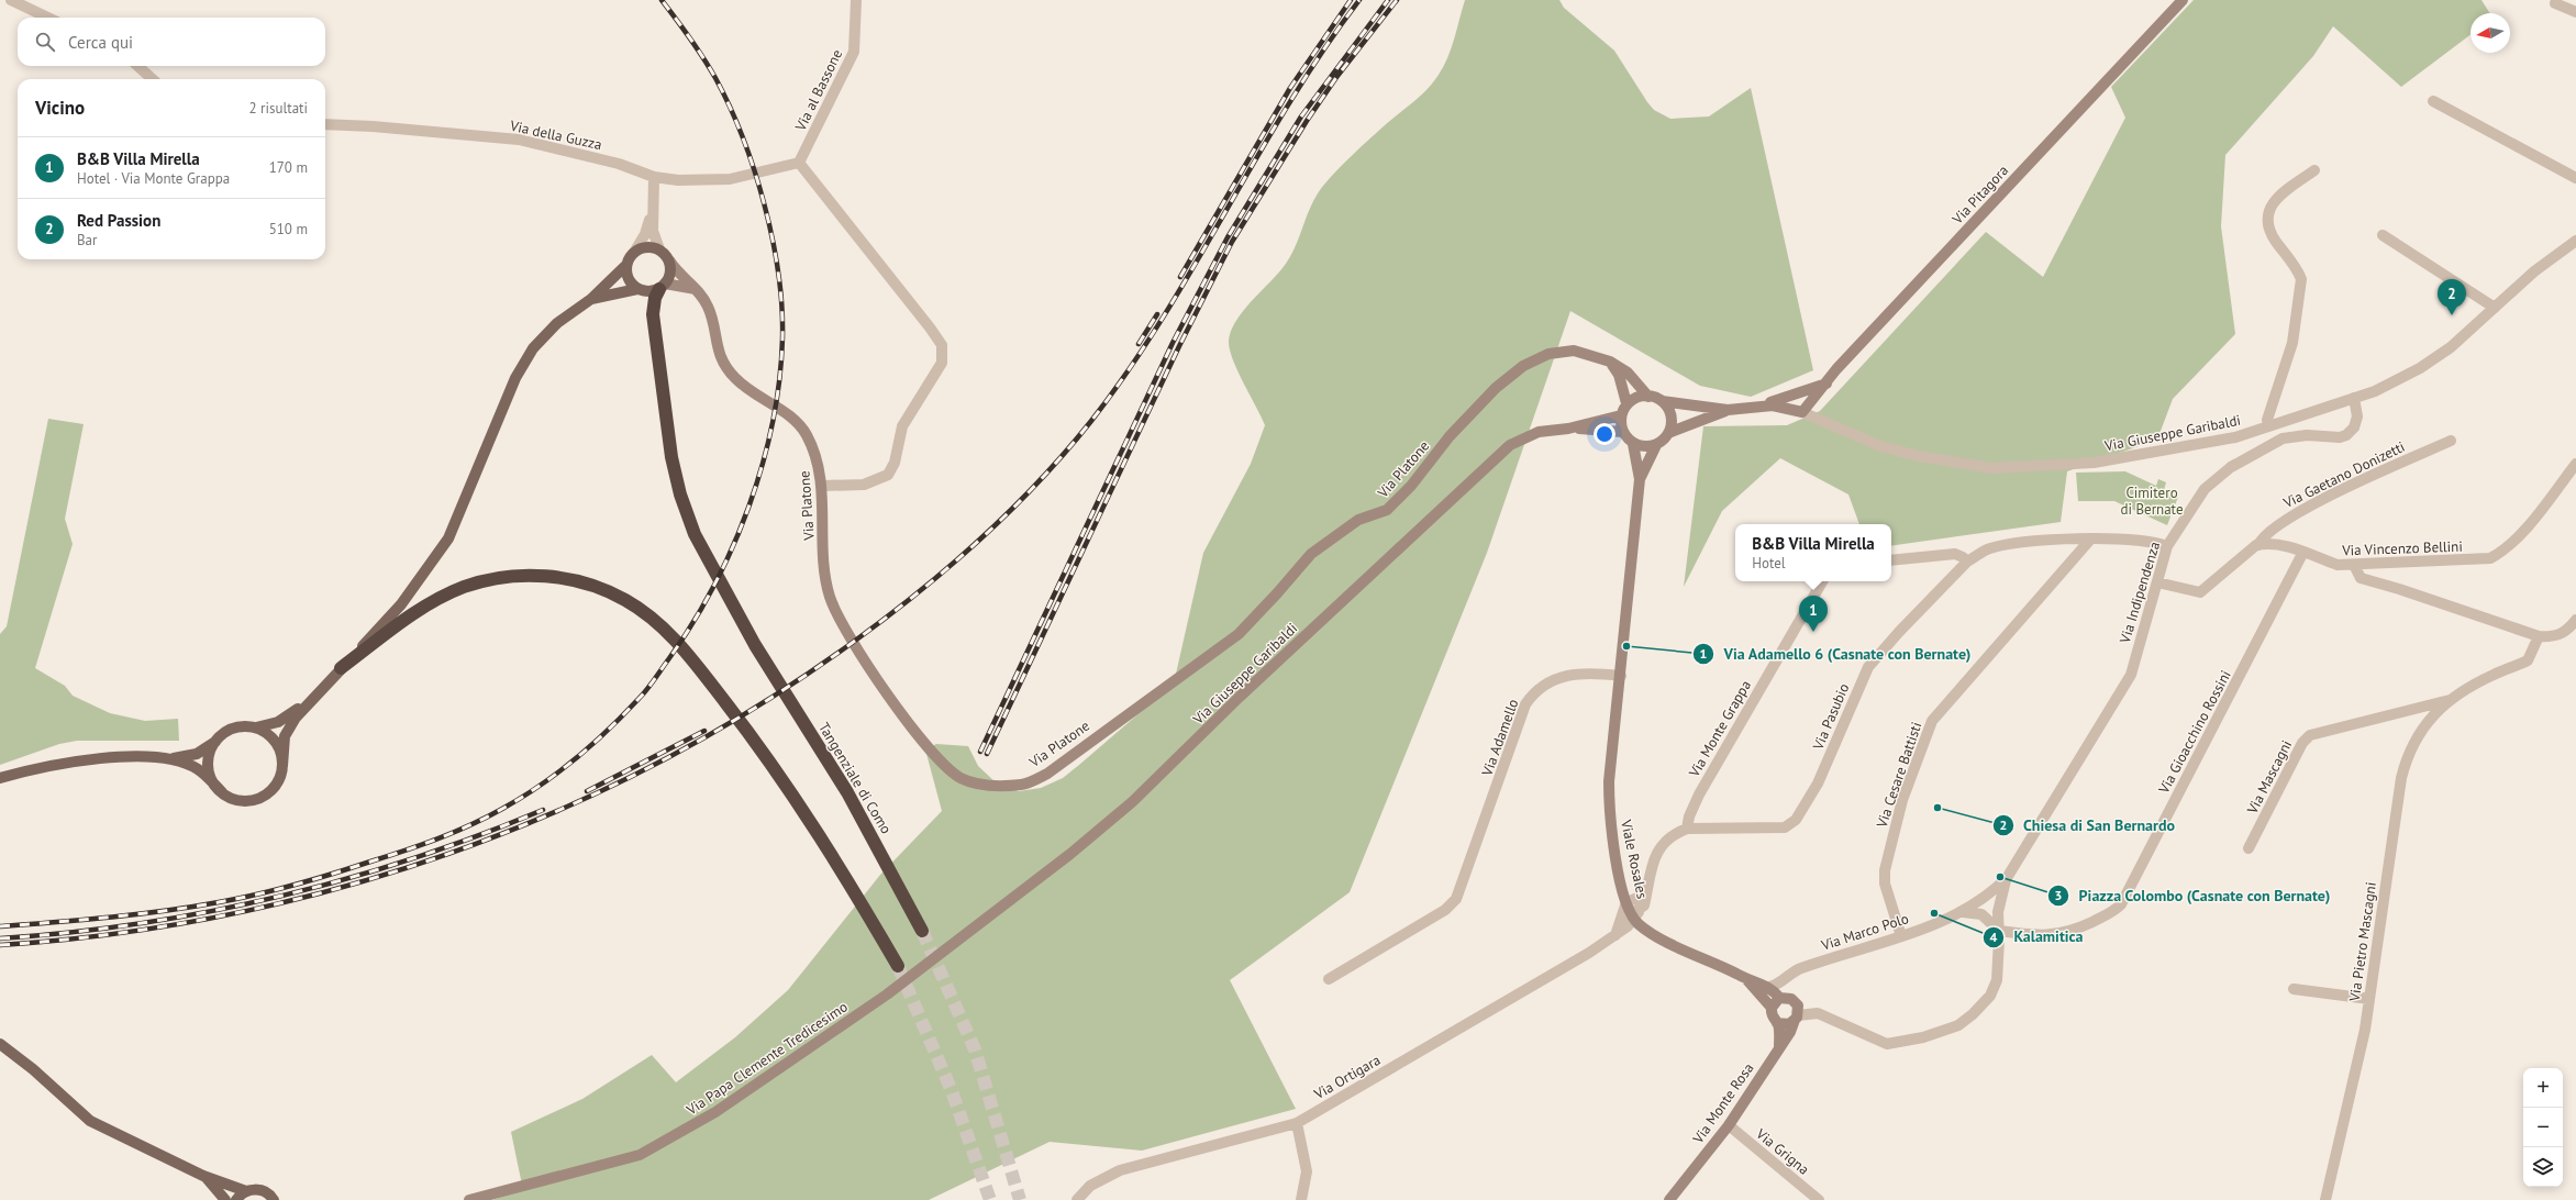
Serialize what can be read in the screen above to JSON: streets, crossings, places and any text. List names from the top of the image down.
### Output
{
  "streets": {
    "highway": ["Tangenziale di Como"],
    "street": [
      "Via al Bassone",
      "Via della Guzza",
      "Via Pitagora",
      "Via Giuseppe Garibaldi",
      "Via Platone",
      "Via Gaetano Donizetti",
      "Via Vincenzo Bellini",
      "Via Indipendenza",
      "Via Pasubio",
      "Via Monte Grappa",
      "Via Gioacchino Rossini",
      "Via Adamello",
      "Via Cesare Battisti",
      "Via Mascagni",
      "Viale Rosales",
      "Via Marco Polo",
      "Via Pietro Mascagni",
      "Via Papa Clemente Tredicesimo",
      "Via Ortigara",
      "Via Monte Rosa",
      "Via Grigna"
    ]
  },
  "crossings": [
    ["Via al Bassone", "Via della Guzza"],
    ["Via Pitagora", "Via Giuseppe Garibaldi"],
    ["Via Giuseppe Garibaldi", "Via Platone"],
    ["Via Giuseppe Garibaldi", "Via Indipendenza"],
    ["Via Giuseppe Garibaldi", "Via Papa Clemente Tredicesimo"],
    ["Via Platone", "Tangenziale di Como"],
    ["Via Gaetano Donizetti", "Via Vincenzo Bellini"],
    ["Via Vincenzo Bellini", "Via Gioacchino Rossini"],
    ["Via Indipendenza", "Via Pasubio"],
    ["Via Indipendenza", "Via Marco Polo"],
    ["Via Pasubio", "Via Monte Grappa"],
    ["Via Pasubio", "Via Cesare Battisti"],
    ["Via Pasubio", "Viale Rosales"],
    ["Via Pasubio", "Via Ortigara"],
    ["Via Adamello", "Viale Rosales"],
    ["Via Cesare Battisti", "Via Marco Polo"],
    ["Via Mascagni", "Via Pietro Mascagni"],
    ["Viale Rosales", "Via Marco Polo"],
    ["Viale Rosales", "Via Ortigara"],
    ["Viale Rosales", "Via Monte Rosa"],
    ["Via Monte Rosa", "Via Grigna"]
  ],
  "parks": ["Cimitero di Bernate"],
  "places": [
    "Via Adamello 6 (Casnate con Bernate)",
    "Chiesa di San Bernardo",
    "Piazza Colombo (Casnate con Bernate)",
    "Kalamitica"
  ],
  "north": "left",
  "page": {
    "search": "Cerca qui",
    "heading": ["Vicino", "2 risultati"],
    "list": [
      {
        "mark": "1",
        "name": "B&B Villa Mirella",
        "note": "Hotel · Via Monte Grappa",
        "value": "170 m"
      },
      {
        "mark": "2",
        "name": "Red Passion",
        "note": "Bar",
        "value": "510 m"
      }
    ],
    "pins": ["2", "1"],
    "popup": ["B&B Villa Mirella", "Hotel"],
    "map_buttons": ["+", "−"]
  }
}
